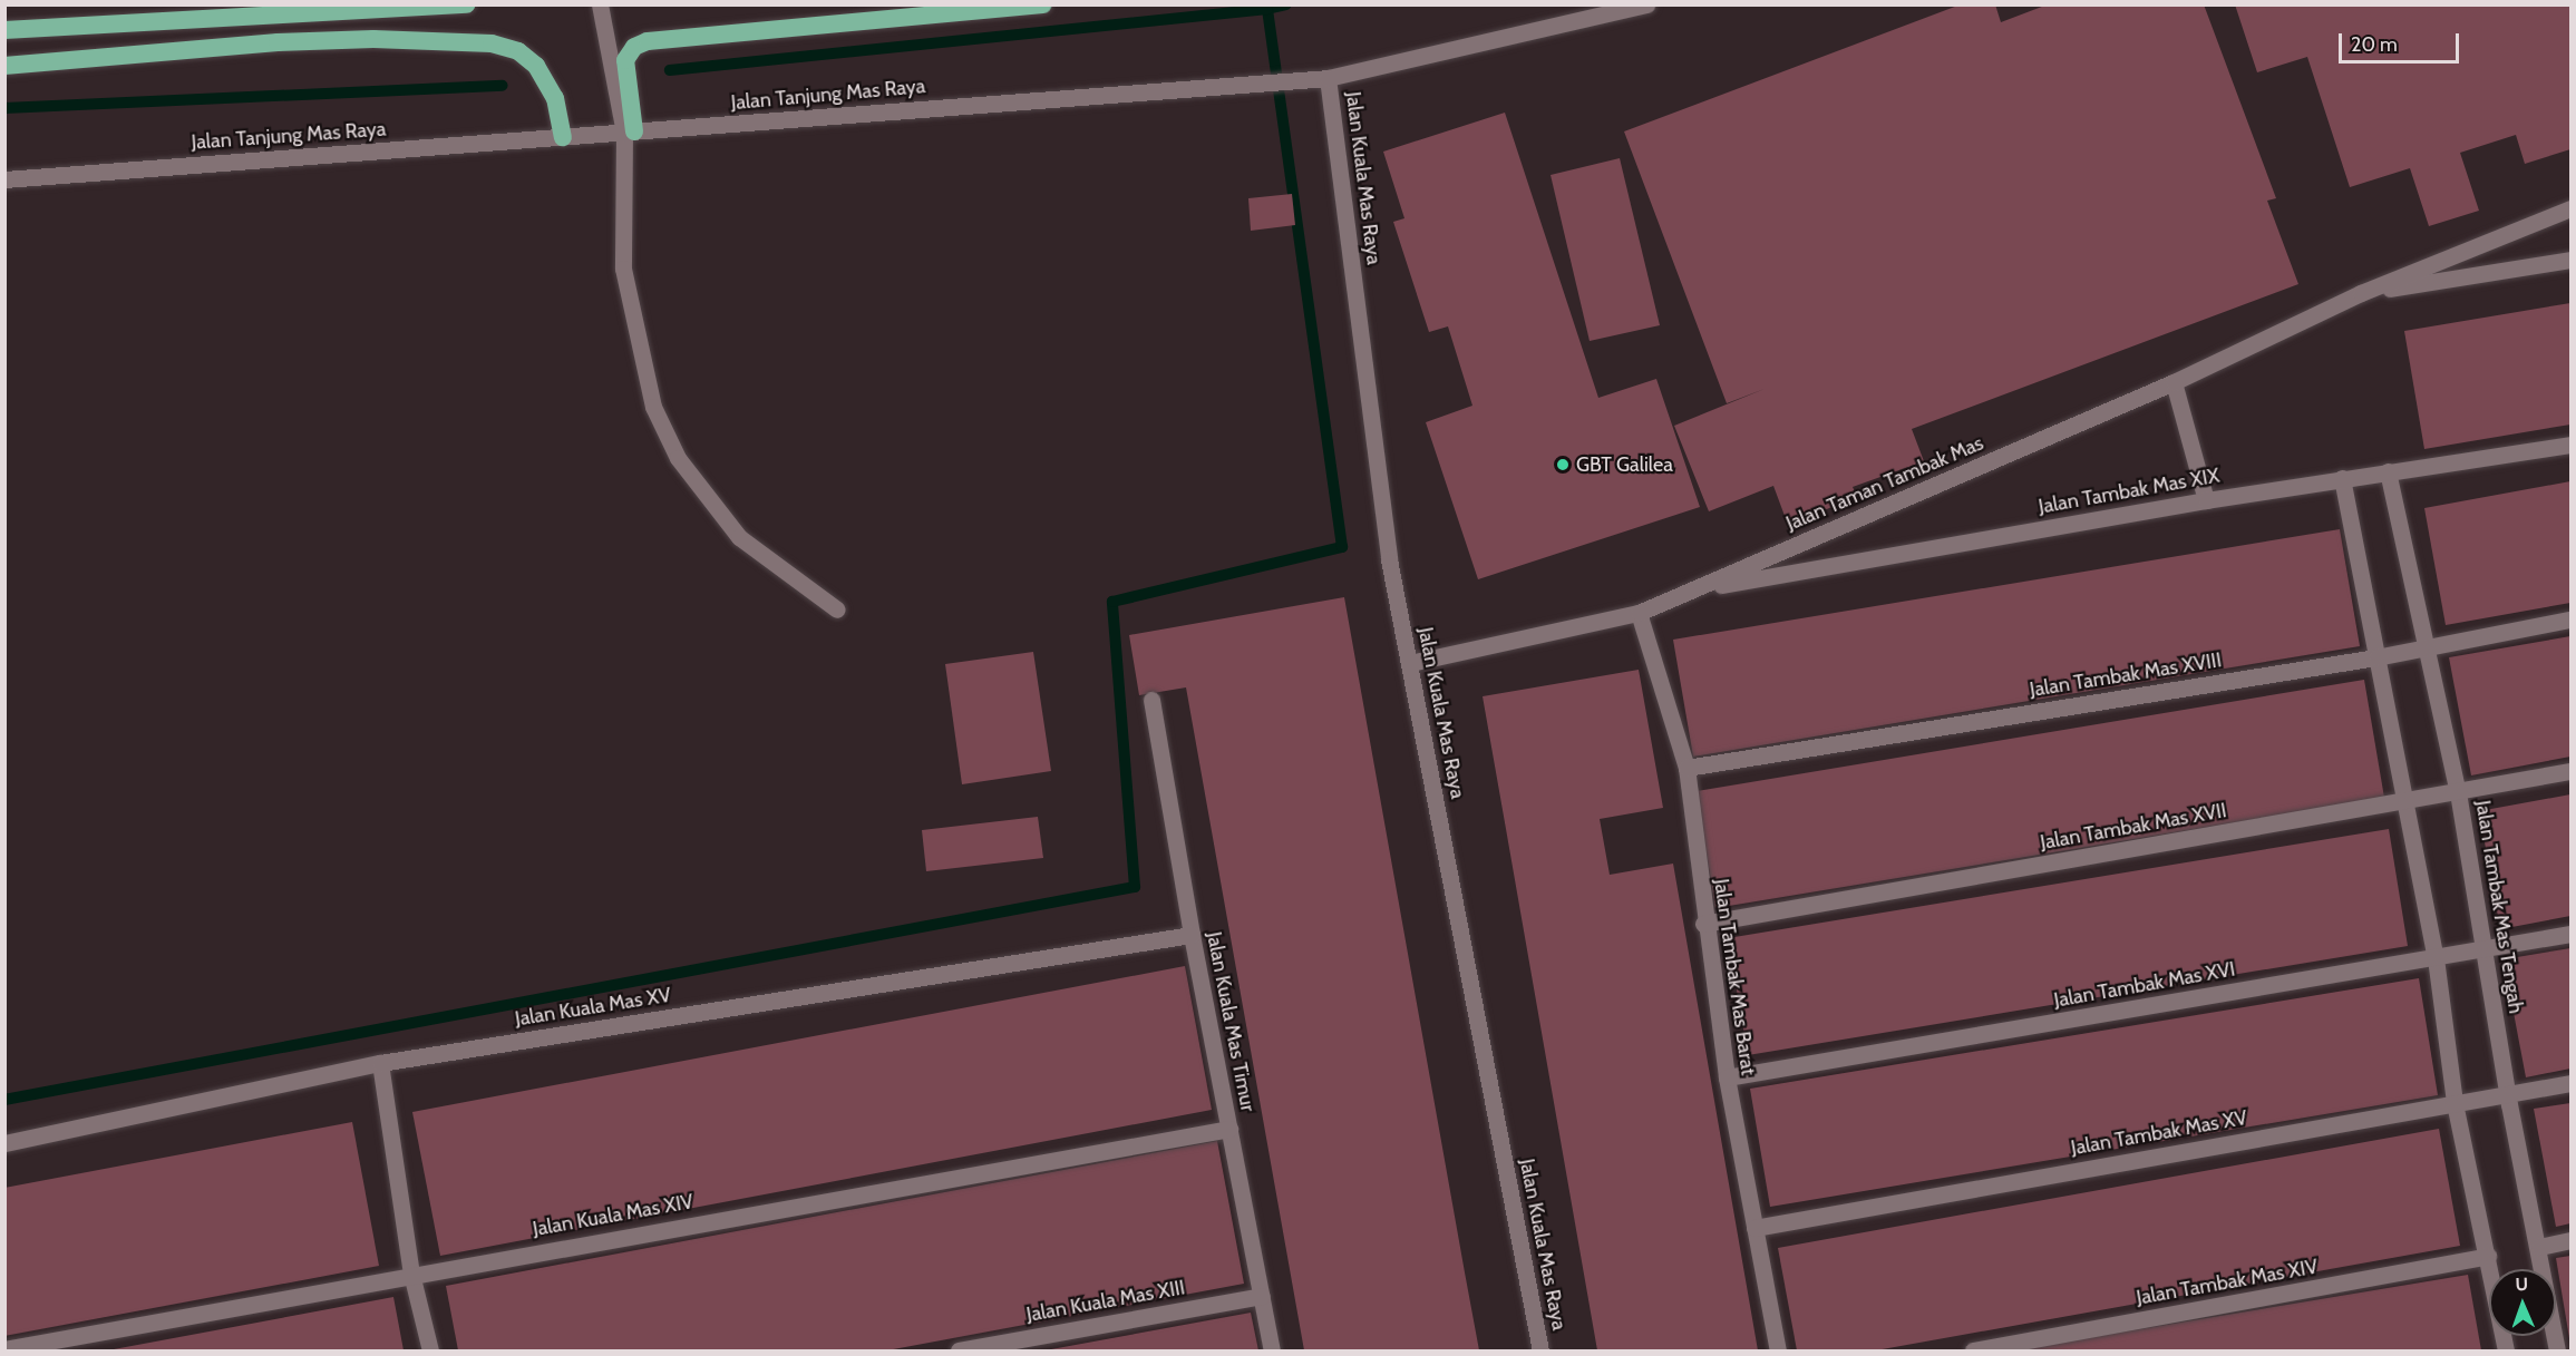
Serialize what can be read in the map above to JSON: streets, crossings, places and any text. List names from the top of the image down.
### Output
{
  "streets": {
    "street": [
      "Jalan Tanjung Mas Raya",
      "Jalan Kuala Mas Raya",
      "Jalan Taman Tambak Mas",
      "Jalan Tambak Mas XIX",
      "Jalan Tambak Mas XVIII",
      "Jalan Tambak Mas XVII",
      "Jalan Tambak Mas Tengah",
      "Jalan Tambak Mas Barat",
      "Jalan Tambak Mas XVI",
      "Jalan Kuala Mas XV",
      "Jalan Kuala Mas Timur",
      "Jalan Tambak Mas XV",
      "Jalan Kuala Mas XIV",
      "Jalan Tambak Mas XIV",
      "Jalan Kuala Mas XIII"
    ]
  },
  "crossings": [
    ["Jalan Tanjung Mas Raya", "Jalan Kuala Mas Raya"],
    ["Jalan Kuala Mas Raya", "Jalan Taman Tambak Mas"],
    ["Jalan Taman Tambak Mas", "Jalan Tambak Mas XIX"],
    ["Jalan Taman Tambak Mas", "Jalan Tambak Mas Barat"],
    ["Jalan Tambak Mas XIX", "Jalan Tambak Mas Tengah"],
    ["Jalan Tambak Mas XVIII", "Jalan Tambak Mas Tengah"],
    ["Jalan Tambak Mas XVIII", "Jalan Tambak Mas Barat"],
    ["Jalan Tambak Mas XVII", "Jalan Tambak Mas Tengah"],
    ["Jalan Tambak Mas XVII", "Jalan Tambak Mas Barat"],
    ["Jalan Tambak Mas Tengah", "Jalan Tambak Mas XVI"],
    ["Jalan Tambak Mas Tengah", "Jalan Tambak Mas XV"],
    ["Jalan Tambak Mas Barat", "Jalan Tambak Mas XVI"],
    ["Jalan Tambak Mas Barat", "Jalan Tambak Mas XV"],
    ["Jalan Kuala Mas XV", "Jalan Kuala Mas Timur"],
    ["Jalan Kuala Mas Timur", "Jalan Kuala Mas XIV"],
    ["Jalan Kuala Mas Timur", "Jalan Kuala Mas XIII"]
  ],
  "places": ["GBT Galilea"],
  "scale_bar": "20 m",
  "north": "top"
}
